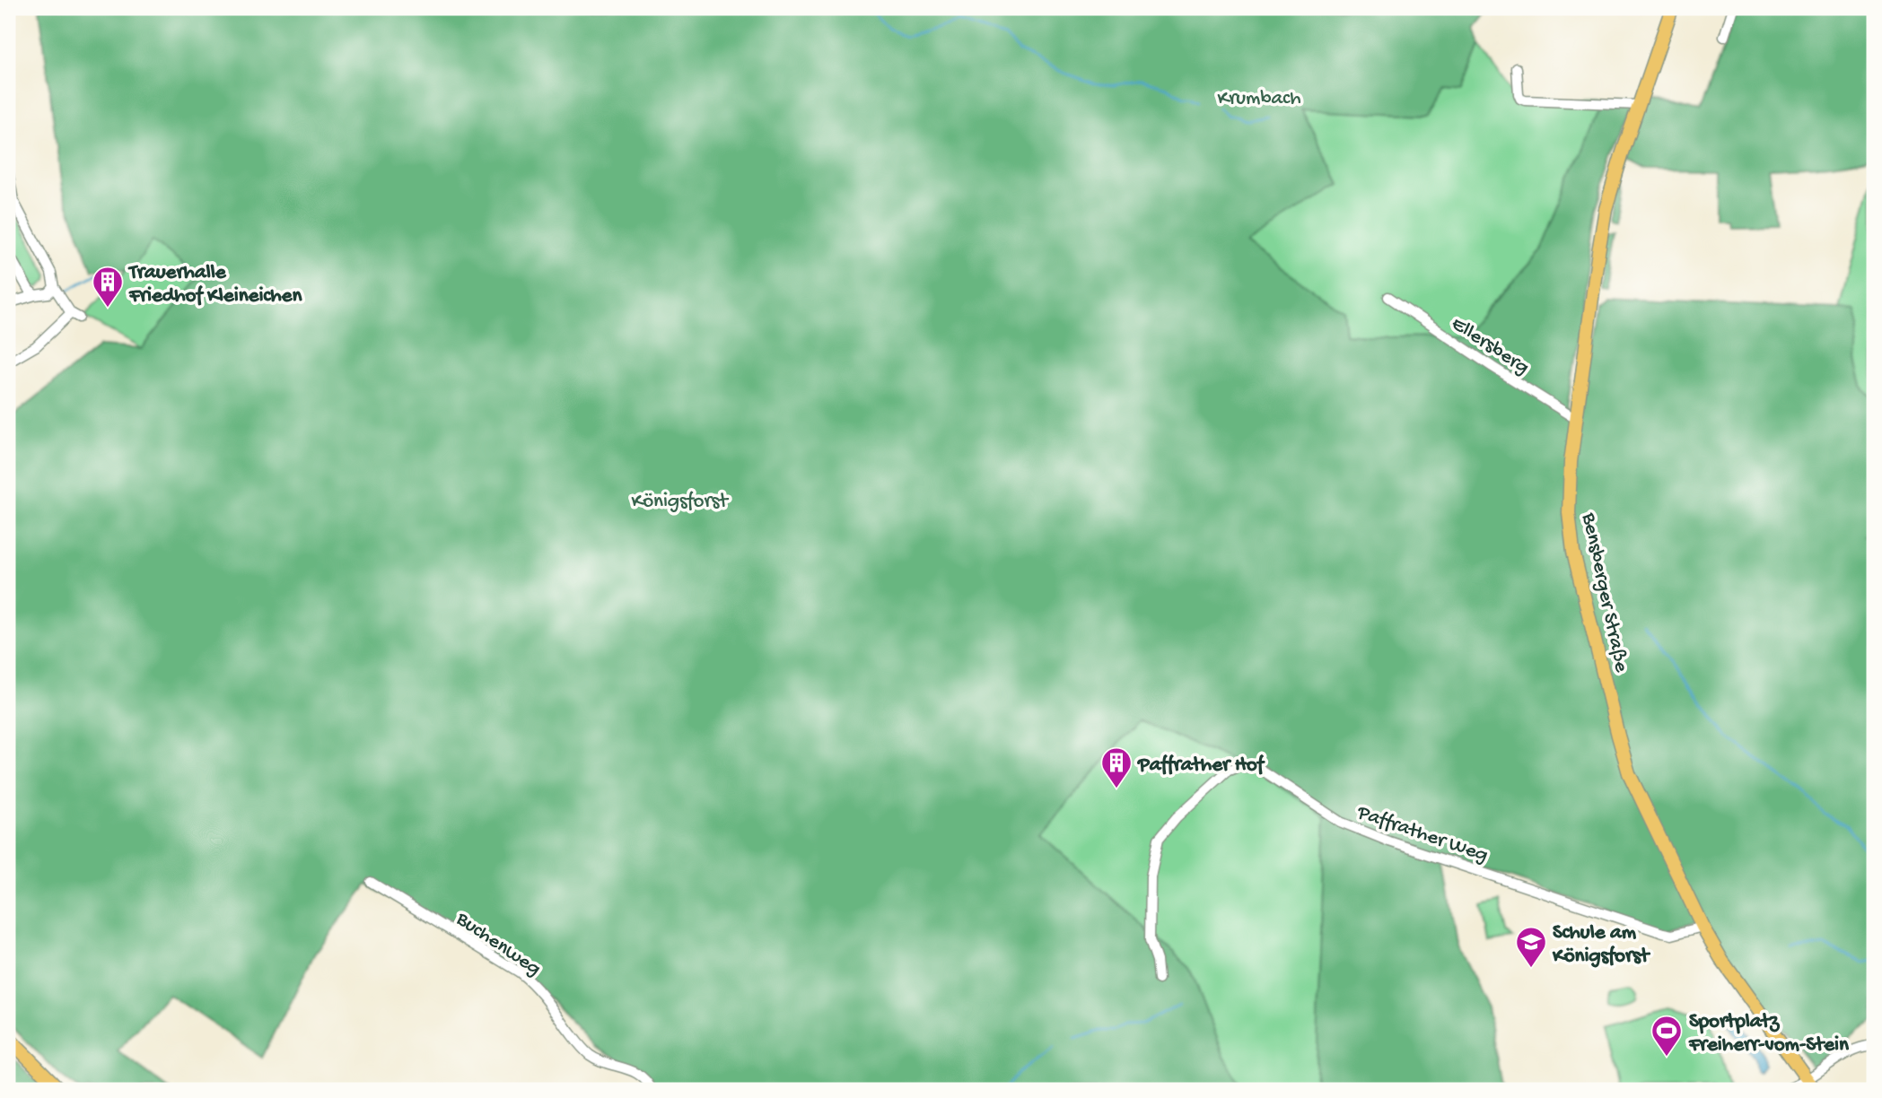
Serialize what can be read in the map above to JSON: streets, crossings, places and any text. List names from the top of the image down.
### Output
{
  "streets": {
    "main road": ["Bensberger Straße"],
    "street": ["Ellersberg", "Paffrather Weg", "Buchenweg"]
  },
  "crossings": [
    ["Ellersberg", "Bensberger Straße"],
    ["Bensberger Straße", "Paffrather Weg"]
  ],
  "parks": ["Krumbach", "Königsforst"],
  "places": {
    "building": ["Trauerhalle Friedhof Kleineichen", "Paffrather Hof"],
    "school or university": ["Schule am Königsforst"],
    "sports": ["Sportplatz Freiherr-vom-Stein"]
  }
}
